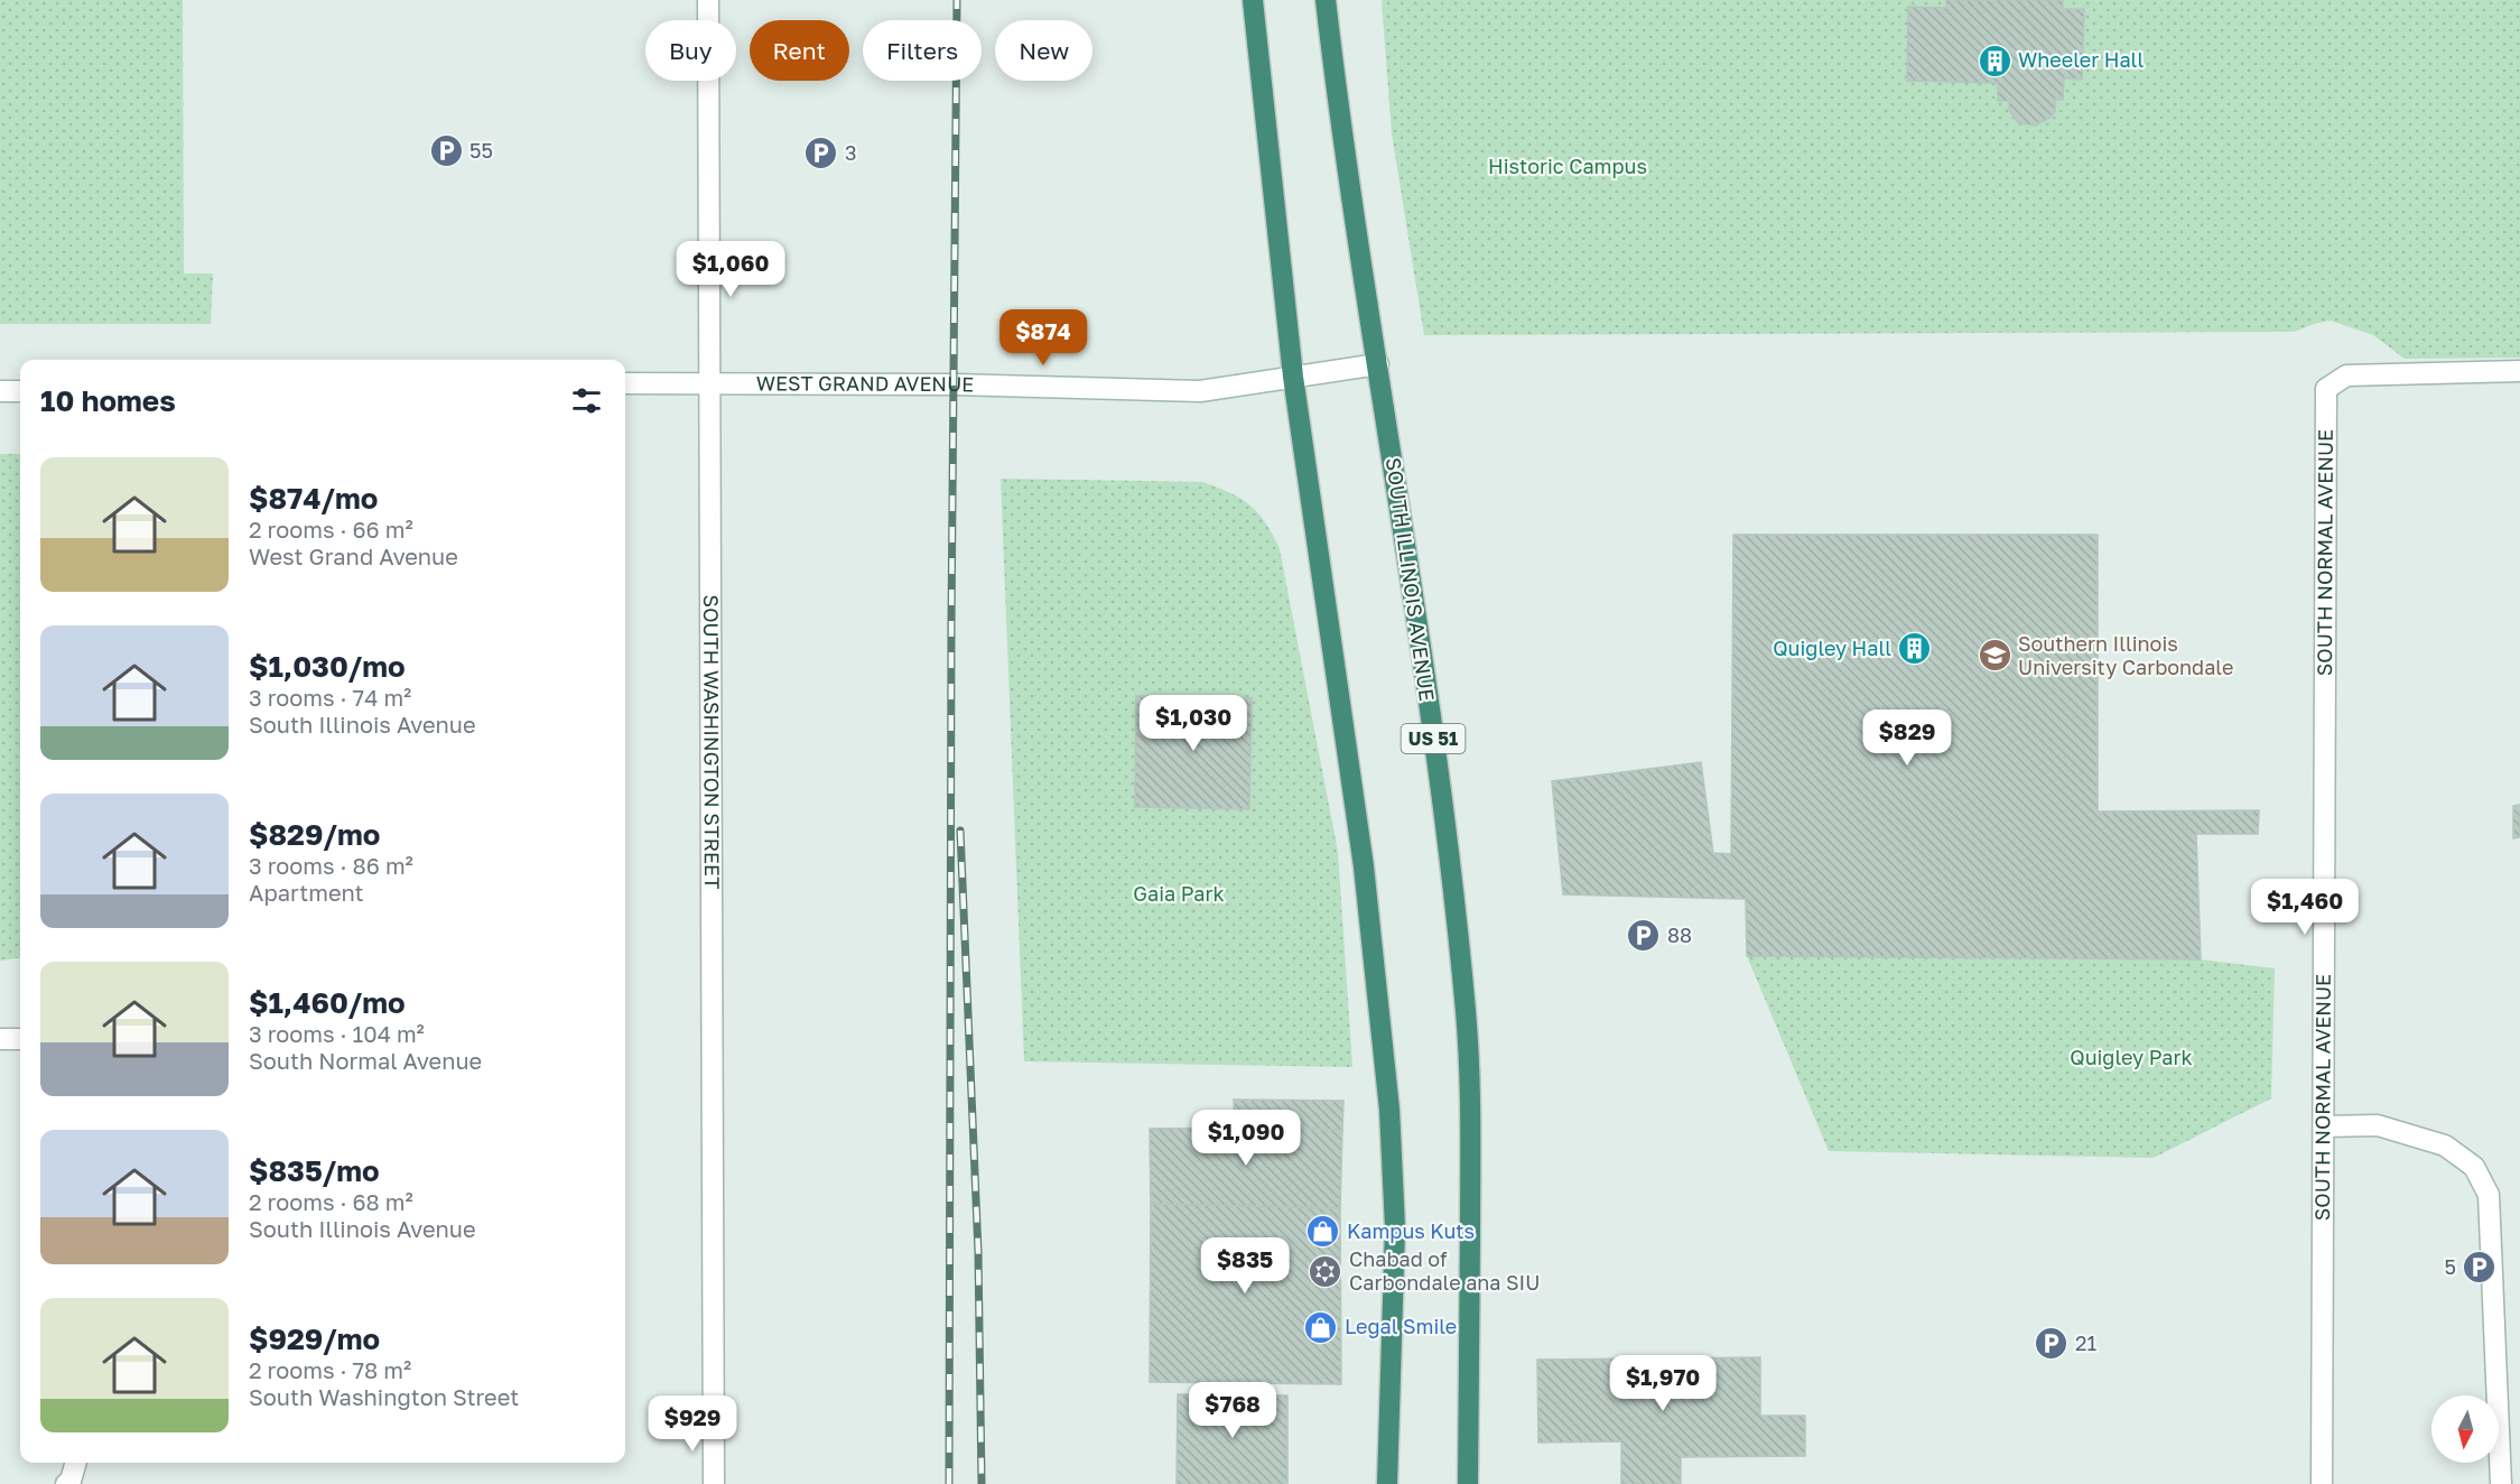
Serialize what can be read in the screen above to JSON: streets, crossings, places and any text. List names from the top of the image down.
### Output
{
  "streets": {
    "highway": ["SOUTH ILLINOIS AVENUE", "US 51"],
    "street": ["WEST GRAND AVENUE", "SOUTH NORMAL AVENUE", "SOUTH WASHINGTON STREET"]
  },
  "crossings": [
    ["WEST GRAND AVENUE", "SOUTH ILLINOIS AVENUE"],
    ["WEST GRAND AVENUE", "SOUTH WASHINGTON STREET"]
  ],
  "parks": ["Historic Campus", "Gaia Park", "Quigley Park"],
  "places": {
    "building": ["Wheeler Hall", "Quigley Hall"],
    "parking": [
      "55",
      "3",
      "88",
      "5",
      "21"
    ],
    "school or university": ["Southern Illinois University Carbondale"],
    "shop": ["Kampus Kuts", "Legal Smile"],
    "synagogue": ["Chabad of Carbondale ana SIU"]
  },
  "north": "bottom",
  "page": {
    "chip": [
      "Buy",
      "Rent",
      "Filters",
      "New"
    ],
    "price": [
      "$1,060",
      "$874",
      "$1,030",
      "$829",
      "$1,460",
      "$1,090",
      "$835",
      "$1,970",
      "$768",
      "$929"
    ],
    "heading": "10 homes",
    "list": [
      {
        "name": "$874/mo",
        "note": "2 rooms · 66 m² · West Grand Avenue"
      },
      {
        "name": "$1,030/mo",
        "note": "3 rooms · 74 m² · South Illinois Avenue"
      },
      {
        "name": "$829/mo",
        "note": "3 rooms · 86 m² · Apartment"
      },
      {
        "name": "$1,460/mo",
        "note": "3 rooms · 104 m² · South Normal Avenue"
      },
      {
        "name": "$835/mo",
        "note": "2 rooms · 68 m² · South Illinois Avenue"
      },
      {
        "name": "$929/mo",
        "note": "2 rooms · 78 m² · South Washington Street"
      }
    ]
  }
}
